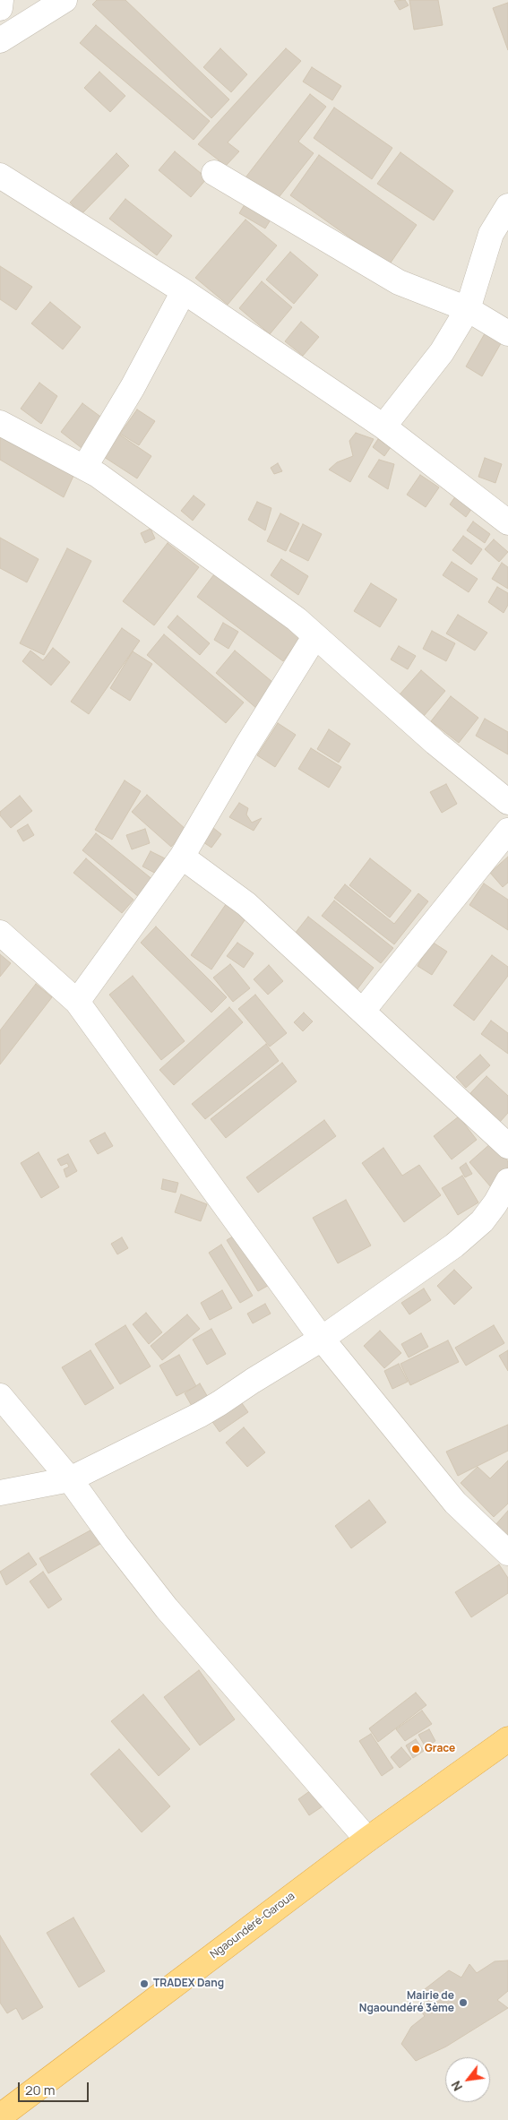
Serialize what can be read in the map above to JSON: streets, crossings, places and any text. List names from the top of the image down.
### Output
{
  "streets": {
    "highway": ["Ngaoundéré-Garoua"]
  },
  "places": ["Grace", "TRADEX Dang", "Mairie de Ngaoundéré 3ème"],
  "scale_bar": "20 m",
  "north": "bottom left"
}
